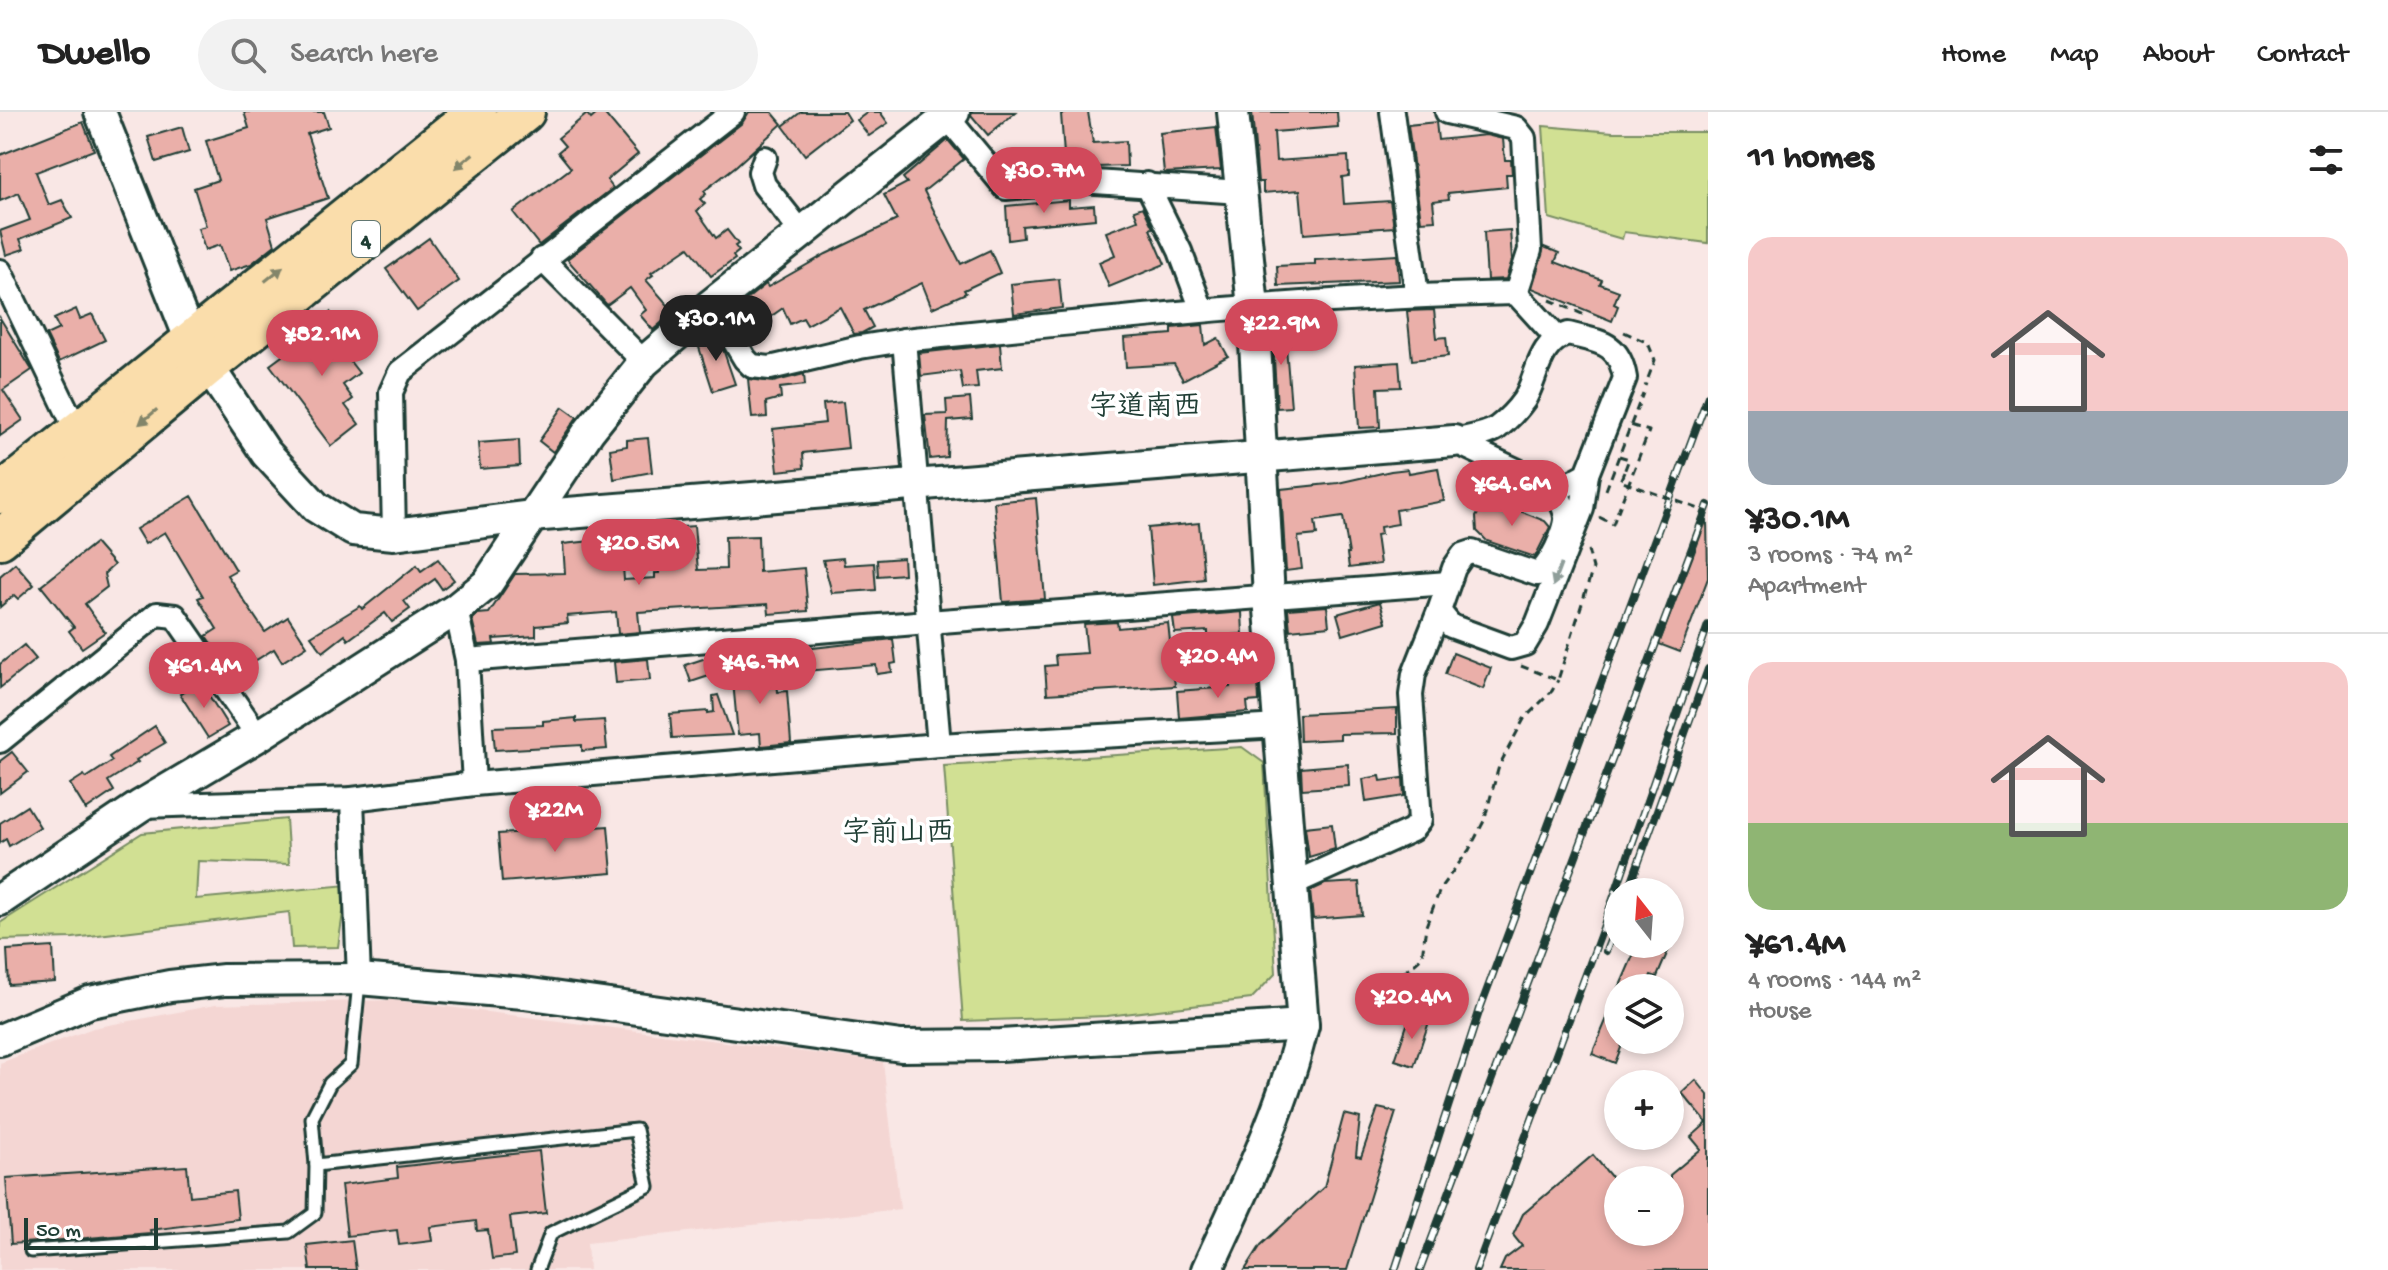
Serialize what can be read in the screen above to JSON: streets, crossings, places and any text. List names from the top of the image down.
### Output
{
  "streets": {
    "highway": ["4"]
  },
  "districts": ["字道南西", "字前山西"],
  "scale_bar": "50 m",
  "north": "top",
  "page": {
    "header": "Dwello",
    "search": "Search here",
    "nav": [
      "Home",
      "Map",
      "About",
      "Contact"
    ],
    "heading": "11 homes",
    "price": [
      "¥30.7M",
      "¥30.1M",
      "¥22.9M",
      "¥82.1M",
      "¥64.6M",
      "¥20.5M",
      "¥20.4M",
      "¥46.7M",
      "¥61.4M",
      "¥22M",
      "¥20.4M"
    ],
    "list": [
      {
        "name": "¥30.1M",
        "note": "3 rooms · 74 m² · Apartment"
      },
      {
        "name": "¥61.4M",
        "note": "4 rooms · 144 m² · House"
      }
    ],
    "map_buttons": ["+", "−"],
    "scale": "50 m"
  }
}
